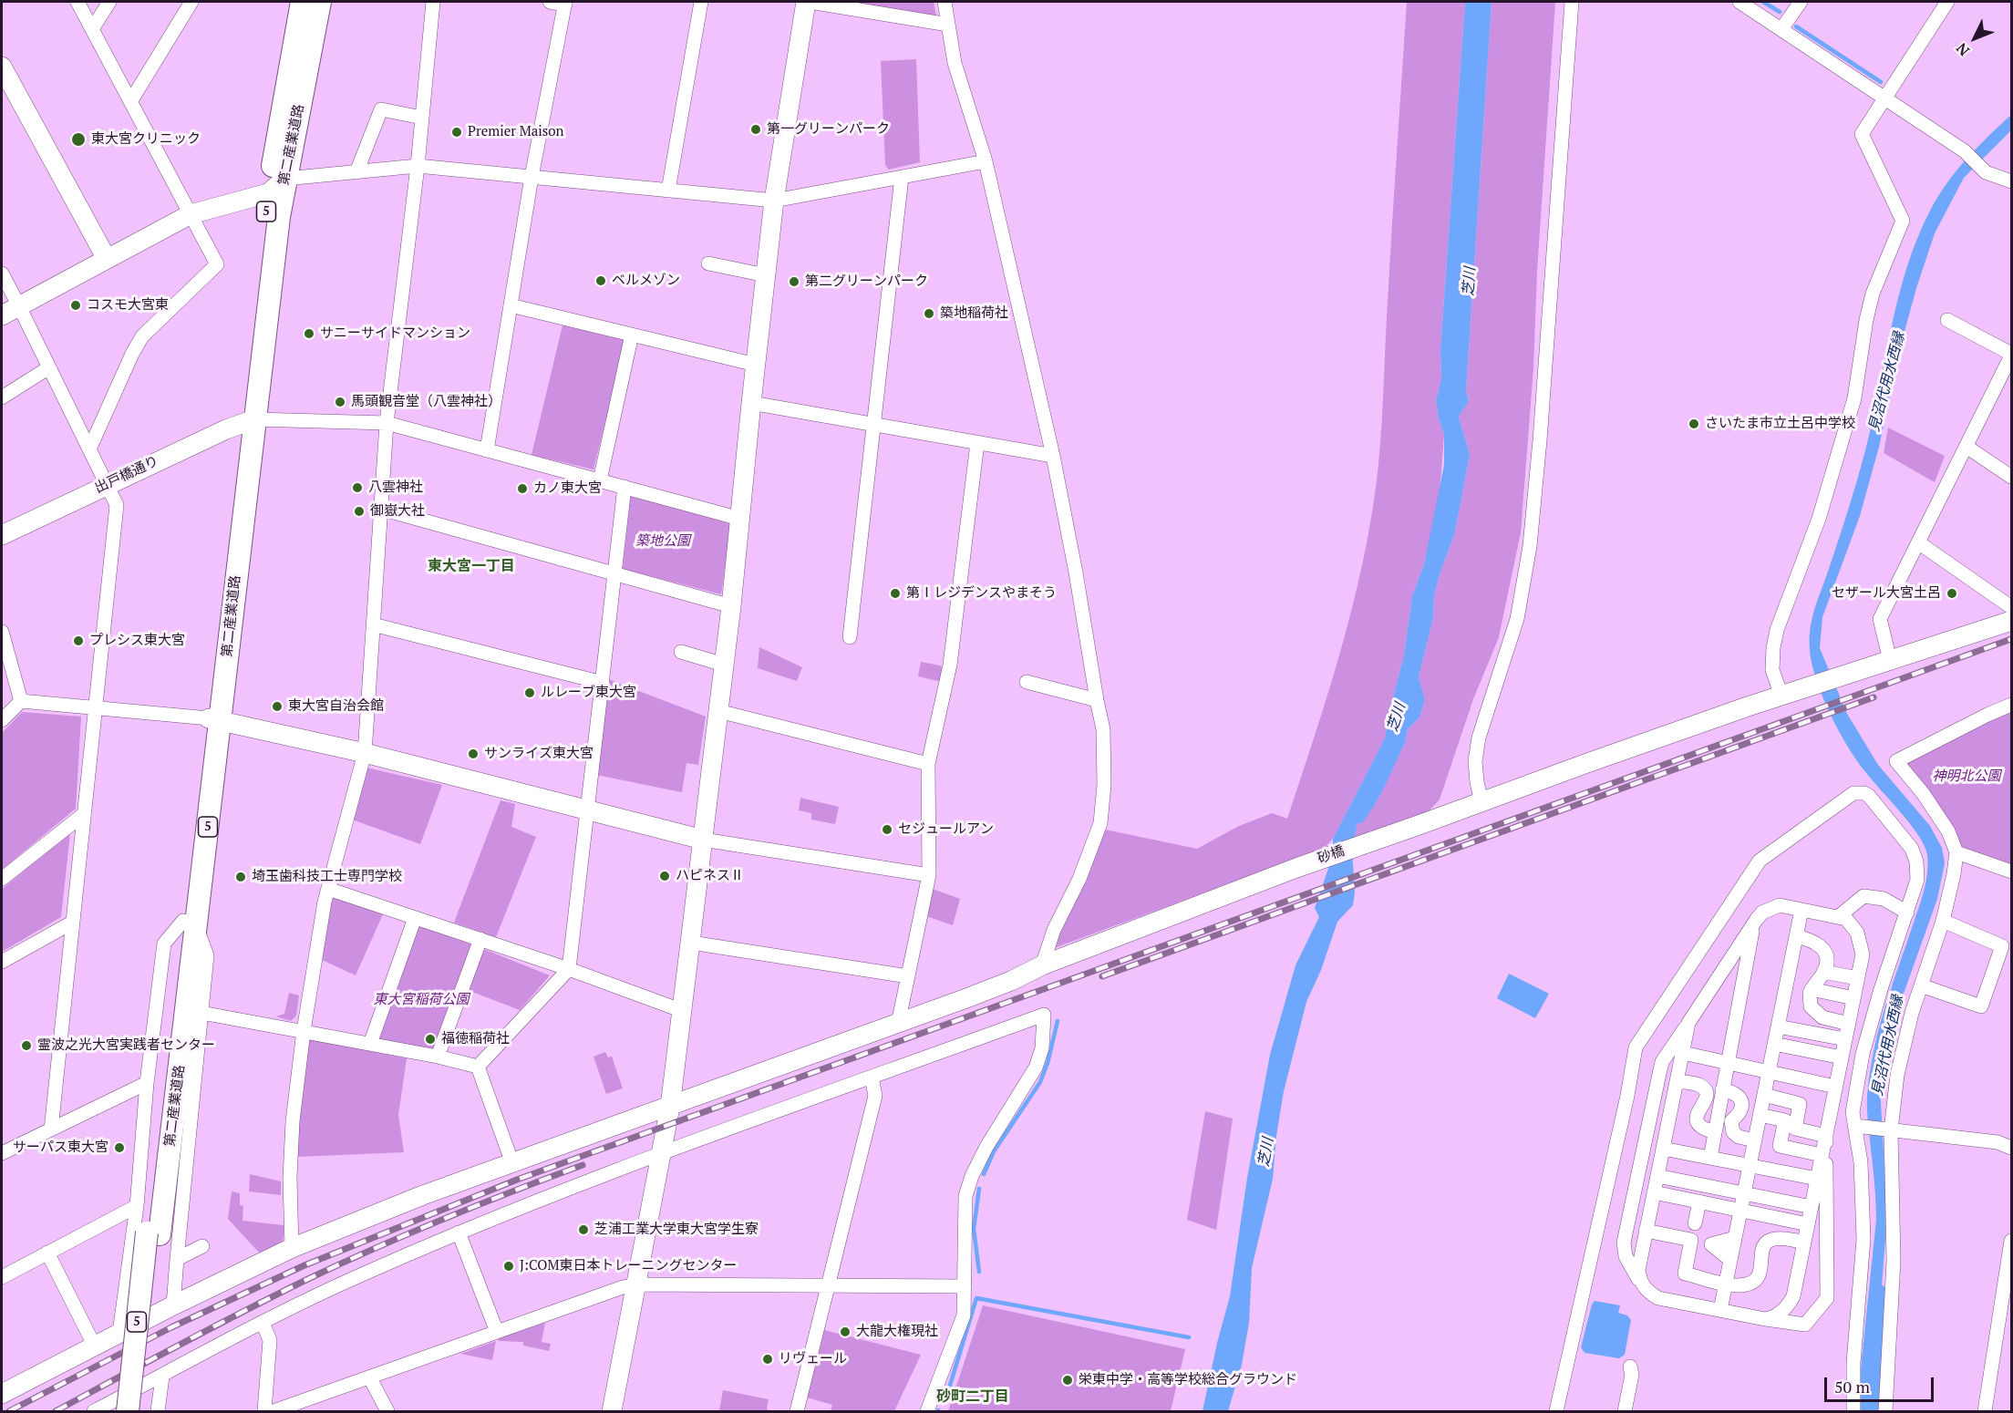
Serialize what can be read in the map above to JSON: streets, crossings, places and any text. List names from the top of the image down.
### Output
{
  "streets": {
    "main road": ["第二産業道路", "5"],
    "street": ["出戸橋通り", "砂橋"]
  },
  "crossings": [
    ["第二産業道路", "5"],
    ["第二産業道路", "出戸橋通り"]
  ],
  "districts": ["東大宮一丁目", "砂町二丁目"],
  "water": ["芝川", "見沼代用水西縁"],
  "parks": ["築地公園", "神明北公園", "東大宮稲荷公園"],
  "places": [
    "第一グリーンパーク",
    "Premier Maison",
    "東大宮クリニック",
    "ベルメゾン",
    "第二グリーンパーク",
    "コスモ大宮東",
    "築地稲荷社",
    "サニーサイドマンション",
    "馬頭観音堂（八雲神社）",
    "さいたま市立土呂中学校",
    "八雲神社",
    "カノ東大宮",
    "御嶽大社",
    "第Ⅰレジデンスやまそう",
    "セザール大宮土呂",
    "プレシス東大宮",
    "ルレーブ東大宮",
    "東大宮自治会館",
    "サンライズ東大宮",
    "セジュールアン",
    "ハピネスⅡ",
    "埼玉歯科技工士専門学校",
    "福徳稲荷社",
    "霊波之光大宮実践者センター",
    "サーパス東大宮",
    "芝浦工業大学東大宮学生寮",
    "J:COM東日本トレーニングセンター",
    "大龍大権現社",
    "リヴェール",
    "栄東中学・高等学校総合グラウンド"
  ],
  "scale_bar": "50 m",
  "north": "bottom left"
}
